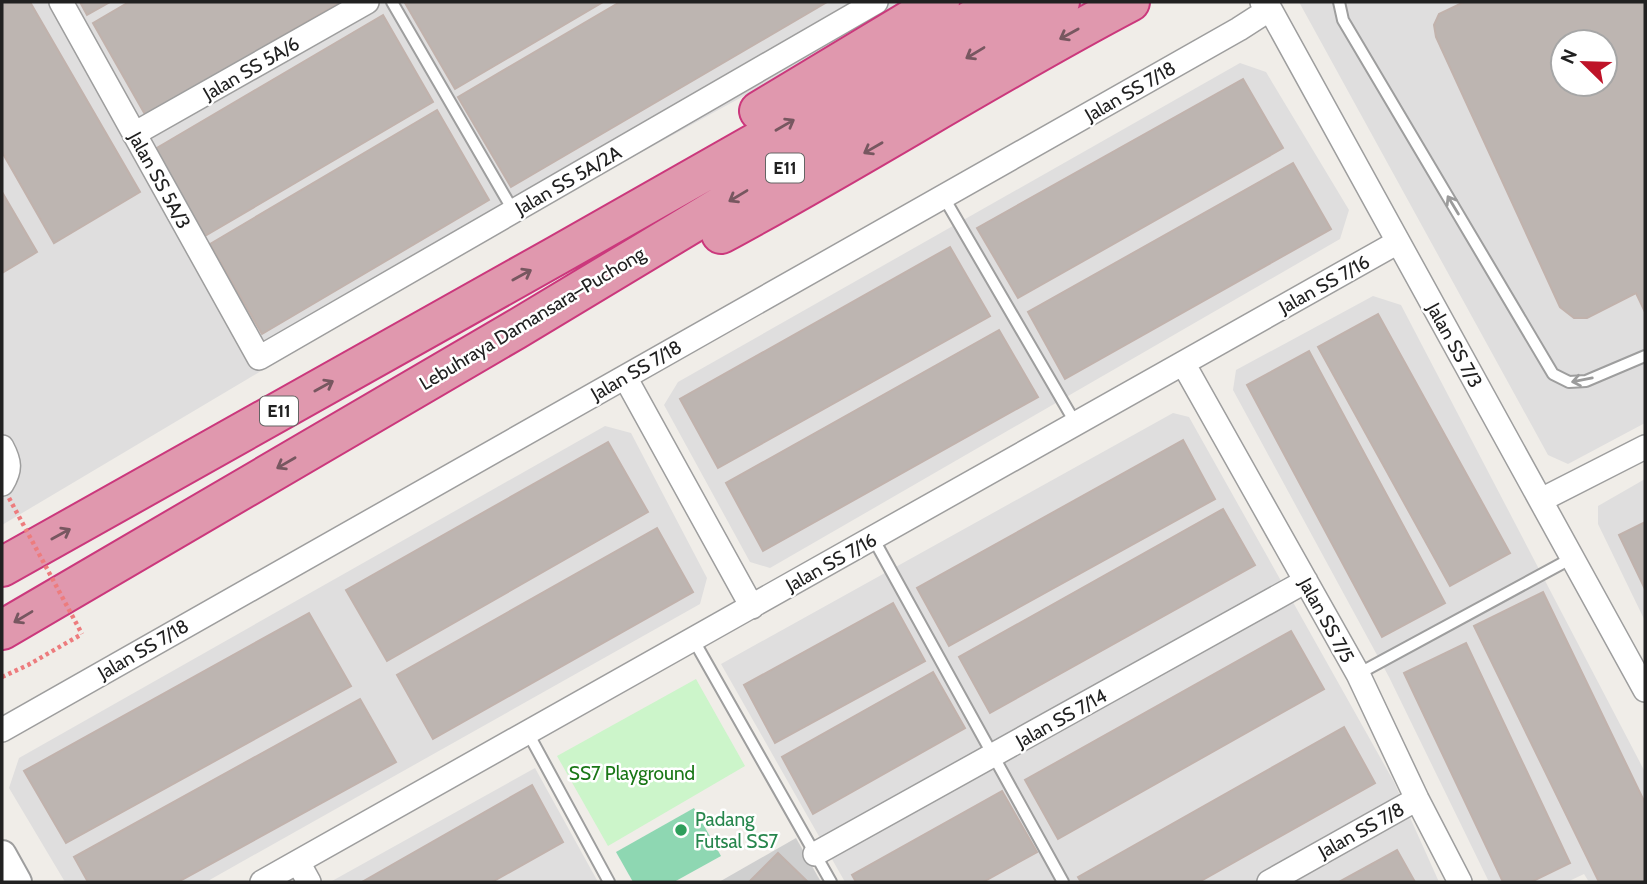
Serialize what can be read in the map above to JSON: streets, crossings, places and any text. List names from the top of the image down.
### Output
{
  "streets": {
    "highway": ["E11", "Lebuhraya Damansara–Puchong"],
    "street": [
      "Jalan SS 5A/6",
      "Jalan SS 7/18",
      "Jalan SS 5A/3",
      "Jalan SS 5A/2A",
      "Jalan SS 7/16",
      "Jalan SS 7/3",
      "Jalan SS 7/5",
      "Jalan SS 7/14",
      "Jalan SS 7/8"
    ]
  },
  "crossings": [
    ["Jalan SS 5A/6", "Jalan SS 5A/3"],
    ["Jalan SS 7/18", "Jalan SS 7/3"],
    ["Jalan SS 5A/3", "Jalan SS 5A/2A"],
    ["Jalan SS 7/16", "Jalan SS 7/3"],
    ["Jalan SS 7/16", "Jalan SS 7/5"],
    ["Jalan SS 7/5", "Jalan SS 7/14"],
    ["Jalan SS 7/5", "Jalan SS 7/8"]
  ],
  "parks": ["SS7 Playground"],
  "places": ["Padang Futsal SS7"],
  "north": "top left"
}
